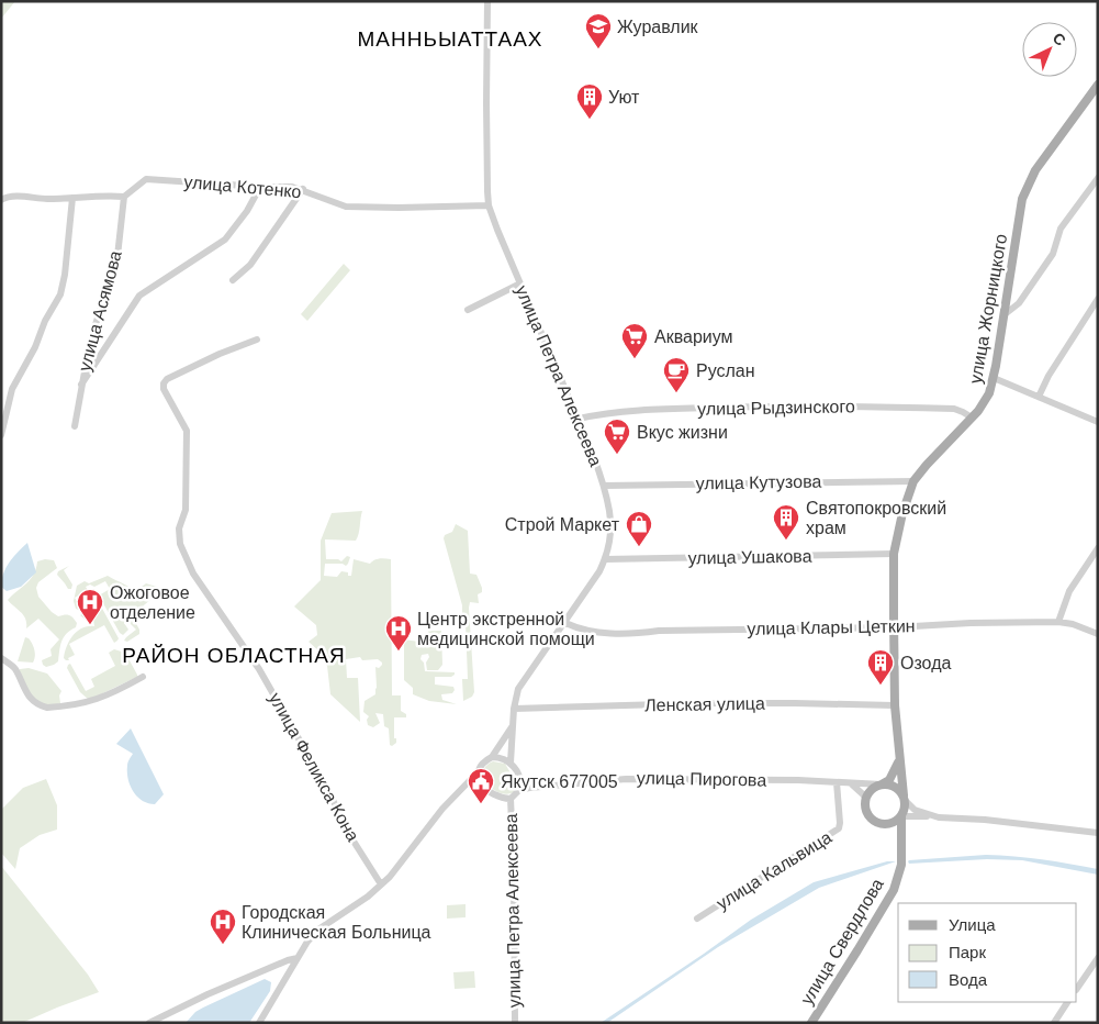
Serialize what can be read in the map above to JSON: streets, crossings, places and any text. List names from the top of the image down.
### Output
{
  "streets": {
    "main road": ["улица Жорницкого", "улица Свердлова"],
    "street": [
      "улица Котенко",
      "улица Асямова",
      "улица Петра Алексеева",
      "улица Рыдзинского",
      "улица Кутузова",
      "улица Ушакова",
      "улица Клары Цеткин",
      "Ленская улица",
      "улица Феликса Кона",
      "улица Пирогова",
      "улица Кальвица"
    ]
  },
  "crossings": [
    ["улица Котенко", "улица Асямова"],
    ["улица Котенко", "улица Петра Алексеева"],
    ["улица Жорницкого", "улица Рыдзинского"],
    ["улица Жорницкого", "улица Кутузова"],
    ["улица Жорницкого", "улица Ушакова"],
    ["улица Жорницкого", "улица Клары Цеткин"],
    ["улица Жорницкого", "Ленская улица"],
    ["улица Жорницкого", "улица Пирогова"],
    ["улица Жорницкого", "улица Свердлова"],
    ["улица Петра Алексеева", "улица Рыдзинского"],
    ["улица Петра Алексеева", "улица Кутузова"],
    ["улица Петра Алексеева", "улица Ушакова"],
    ["улица Петра Алексеева", "улица Клары Цеткин"],
    ["улица Петра Алексеева", "Ленская улица"],
    ["улица Петра Алексеева", "улица Пирогова"],
    ["улица Пирогова", "улица Кальвица"],
    ["улица Пирогова", "улица Свердлова"]
  ],
  "districts": ["МАННЬЫАТТААХ", "РАЙОН ОБЛАСТНАЯ"],
  "places": {
    "school or university": ["Журавлик"],
    "building": ["Уют", "Святопокровский храм", "Озода"],
    "supermarket": ["Аквариум", "Вкус жизни"],
    "cafe": ["Руслан"],
    "shop": ["Строй Маркет"],
    "hospital": ["Ожоговое отделение", "Центр экстренной медицинской помощи", "Городская Клиническая Больница"],
    "public building": ["Якутск 677005"]
  },
  "legend": ["Улица", "Парк", "Вода"],
  "north": "top right"
}
